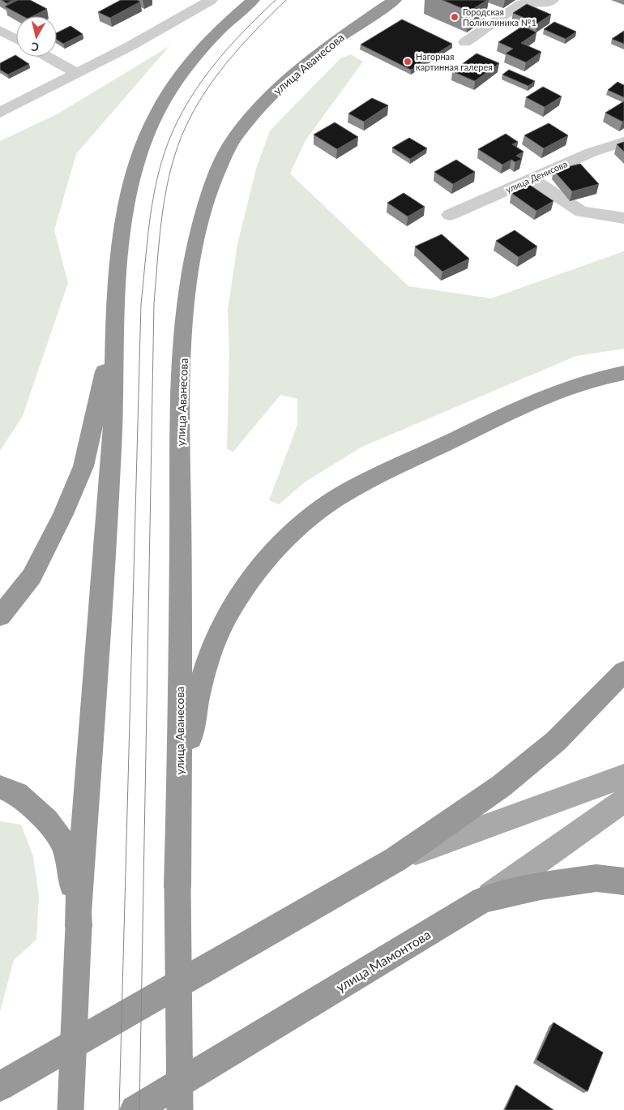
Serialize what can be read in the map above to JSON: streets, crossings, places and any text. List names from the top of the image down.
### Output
{
  "streets": {
    "highway": ["улица Аванесова", "улица Мамонтова"],
    "street": ["улица Денисова"]
  },
  "places": ["Городская Поликлиника №1", "Нагорная картинная галерея"],
  "north": "bottom"
}
